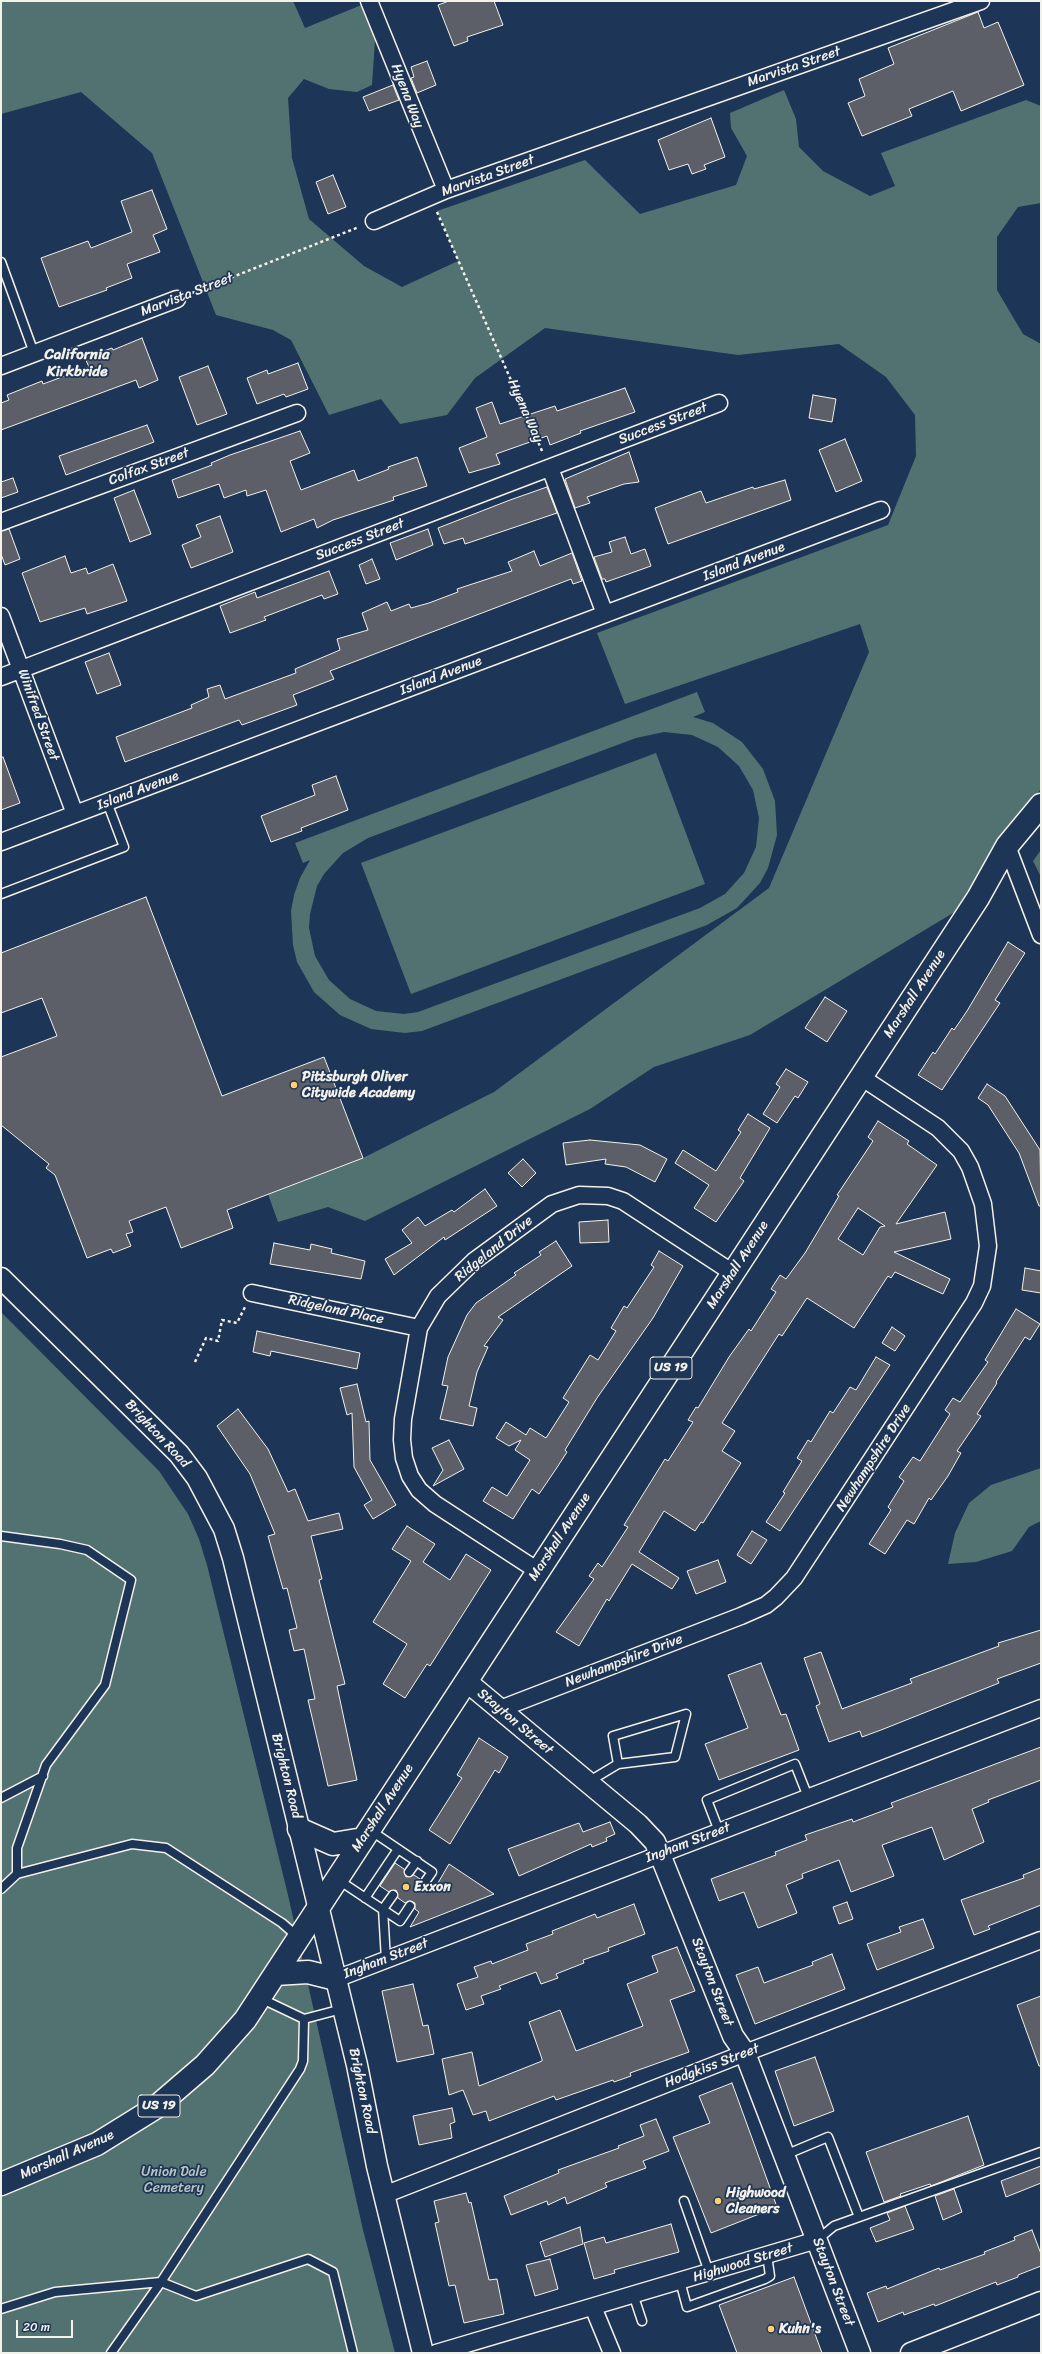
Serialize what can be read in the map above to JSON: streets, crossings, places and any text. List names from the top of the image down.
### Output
{
  "streets": {
    "main road": ["Marshall Avenue", "US 19"],
    "street": [
      "Marvista Street",
      "Hyena Way",
      "Success Street",
      "Colfax Street",
      "Island Avenue",
      "Winifred Street",
      "Ridgeland Drive",
      "Ridgeland Place",
      "Brighton Road",
      "Newhampshire Drive",
      "Stayton Street",
      "Ingham Street",
      "Hodgkiss Street",
      "Highwood Street"
    ]
  },
  "crossings": [
    ["Marvista Street", "Hyena Way"],
    ["Hyena Way", "Success Street"],
    ["Success Street", "Winifred Street"],
    ["Island Avenue", "Winifred Street"],
    ["Marshall Avenue", "Ridgeland Drive"],
    ["Marshall Avenue", "US 19"],
    ["Marshall Avenue", "Brighton Road"],
    ["Marshall Avenue", "Newhampshire Drive"],
    ["Marshall Avenue", "Stayton Street"],
    ["Ridgeland Drive", "Ridgeland Place"],
    ["Brighton Road", "Ingham Street"],
    ["Brighton Road", "Hodgkiss Street"],
    ["Newhampshire Drive", "Stayton Street"],
    ["Stayton Street", "Ingham Street"],
    ["Stayton Street", "Hodgkiss Street"],
    ["Stayton Street", "Highwood Street"]
  ],
  "districts": ["California Kirkbride"],
  "parks": ["Union Dale Cemetery"],
  "places": [
    "Pittsburgh Oliver Citywide Academy",
    "Exxon",
    "Highwood Cleaners",
    "Kuhn's"
  ],
  "scale_bar": "20 m"
}
